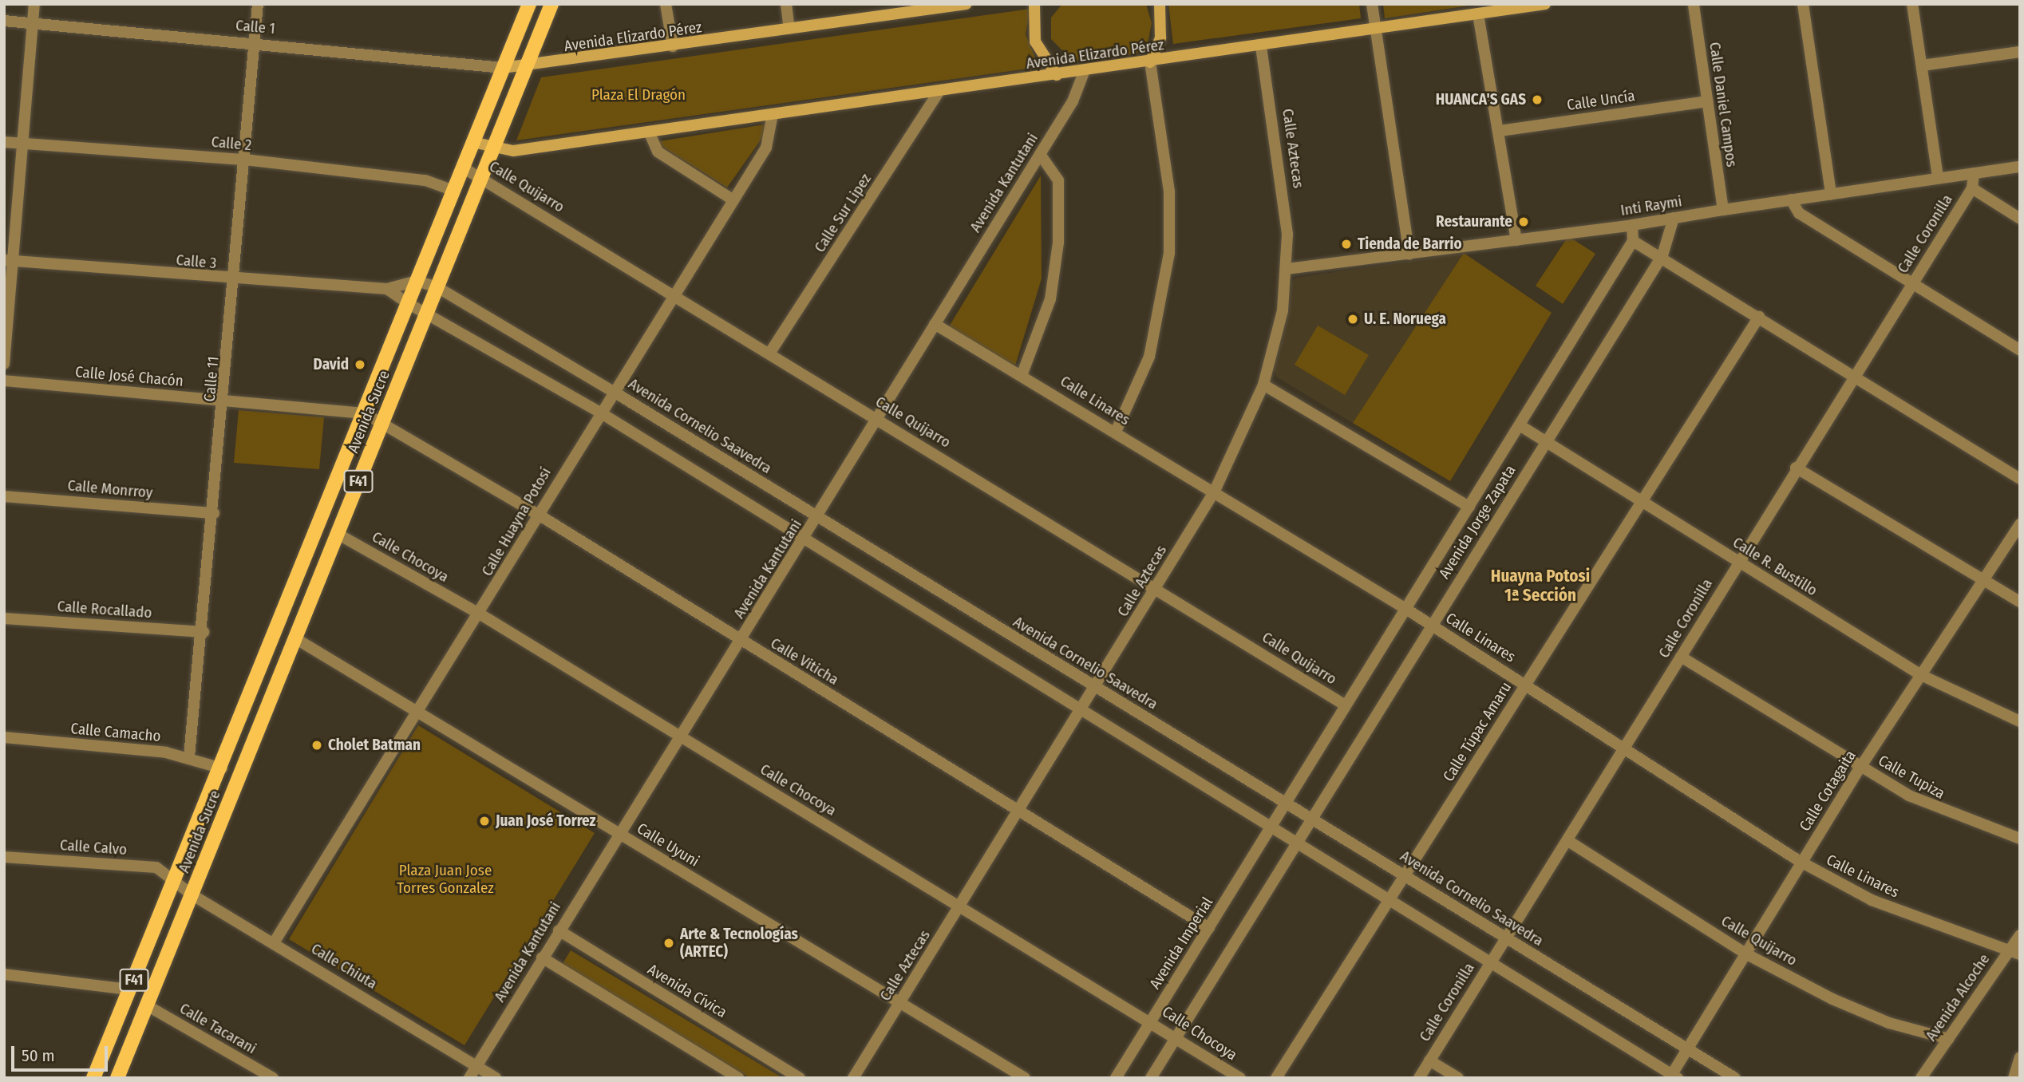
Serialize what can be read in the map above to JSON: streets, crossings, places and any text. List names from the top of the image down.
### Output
{
  "streets": {
    "main road": ["Avenida Elizardo Pérez", "Avenida Sucre", "F41"],
    "street": [
      "Calle 1",
      "Calle Uncía",
      "Calle Daniel Campos",
      "Calle 2",
      "Calle Aztecas",
      "Avenida Kantutani",
      "Calle Quijarro",
      "Inti Raymi",
      "Calle Sur Lipez",
      "Calle Coronilla",
      "Calle 3",
      "Calle José Chacón",
      "Calle 11",
      "Calle Linares",
      "Avenida Cornelio Saavedra",
      "Calle Monrroy",
      "Calle Huayna Potosí",
      "Avenida Jorge Zapata",
      "Calle Chocoya",
      "Calle R. Bustillo",
      "Calle Rocallado",
      "Calle Viticha",
      "Calle Túpac Amaru",
      "Calle Camacho",
      "Calle Tupiza",
      "Calle Cotagaita",
      "Calle Uyuni",
      "Calle Calvo",
      "Avenida Imperial",
      "Calle Chiuta",
      "Avenida Cívica",
      "Avenida Alcoche",
      "Calle Tacarani"
    ]
  },
  "crossings": [
    ["Calle 1", "Avenida Elizardo Pérez"],
    ["Calle 1", "Calle 11"],
    ["Calle 1", "Avenida Sucre"],
    ["Avenida Elizardo Pérez", "Calle Aztecas"],
    ["Avenida Elizardo Pérez", "Avenida Kantutani"],
    ["Avenida Elizardo Pérez", "Calle Sur Lipez"],
    ["Avenida Elizardo Pérez", "Avenida Sucre"],
    ["Avenida Elizardo Pérez", "Calle Huayna Potosí"],
    ["Calle Uncía", "Calle Daniel Campos"],
    ["Calle Daniel Campos", "Inti Raymi"],
    ["Calle 2", "Calle 11"],
    ["Calle 2", "Avenida Sucre"],
    ["Calle Aztecas", "Calle Quijarro"],
    ["Calle Aztecas", "Inti Raymi"],
    ["Calle Aztecas", "Calle Linares"],
    ["Calle Aztecas", "Avenida Cornelio Saavedra"],
    ["Calle Aztecas", "Calle Chocoya"],
    ["Calle Aztecas", "Calle Viticha"],
    ["Calle Aztecas", "Calle Uyuni"],
    ["Avenida Kantutani", "Calle Quijarro"],
    ["Avenida Kantutani", "Calle Linares"],
    ["Avenida Kantutani", "Avenida Cornelio Saavedra"],
    ["Avenida Kantutani", "Calle Chocoya"],
    ["Avenida Kantutani", "Calle Viticha"],
    ["Avenida Kantutani", "Calle Uyuni"],
    ["Avenida Kantutani", "Calle Chiuta"],
    ["Avenida Kantutani", "Avenida Cívica"],
    ["Calle Quijarro", "Calle Sur Lipez"],
    ["Calle Quijarro", "Calle Coronilla"],
    ["Calle Quijarro", "Avenida Sucre"],
    ["Calle Quijarro", "Calle Huayna Potosí"],
    ["Calle Quijarro", "Avenida Jorge Zapata"],
    ["Calle Quijarro", "Calle Cotagaita"],
    ["Calle Quijarro", "Avenida Alcoche"],
    ["Inti Raymi", "Calle Coronilla"],
    ["Inti Raymi", "Avenida Jorge Zapata"],
    ["Calle Coronilla", "Calle Linares"],
    ["Calle Coronilla", "Avenida Cornelio Saavedra"],
    ["Calle Coronilla", "Calle R. Bustillo"],
    ["Calle Coronilla", "Calle Tupiza"],
    ["Calle 3", "Calle 11"],
    ["Calle 3", "Avenida Sucre"],
    ["Calle 3", "Avenida Cornelio Saavedra"],
    ["Calle José Chacón", "Calle 11"],
    ["Calle José Chacón", "Avenida Sucre"],
    ["Calle 11", "Calle Monrroy"],
    ["Calle 11", "Calle Rocallado"],
    ["Calle 11", "Calle Camacho"],
    ["Calle Linares", "Avenida Jorge Zapata"],
    ["Calle Linares", "Calle Túpac Amaru"],
    ["Calle Linares", "Calle Cotagaita"],
    ["Calle Linares", "Avenida Alcoche"],
    ["Avenida Sucre", "Avenida Cornelio Saavedra"],
    ["Avenida Sucre", "F41"],
    ["Avenida Sucre", "Calle Chocoya"],
    ["Avenida Sucre", "Calle Viticha"],
    ["Avenida Sucre", "Calle Camacho"],
    ["Avenida Sucre", "Calle Uyuni"],
    ["Avenida Sucre", "Calle Calvo"],
    ["Avenida Sucre", "Calle Chiuta"],
    ["Avenida Cornelio Saavedra", "Calle Huayna Potosí"],
    ["Avenida Cornelio Saavedra", "Avenida Jorge Zapata"],
    ["Avenida Cornelio Saavedra", "Calle Túpac Amaru"],
    ["Avenida Cornelio Saavedra", "Calle Cotagaita"],
    ["F41", "Calle Calvo"],
    ["F41", "Calle Chiuta"],
    ["F41", "Calle Tacarani"],
    ["Calle Huayna Potosí", "Calle Chocoya"],
    ["Calle Huayna Potosí", "Calle Viticha"],
    ["Calle Huayna Potosí", "Calle Uyuni"],
    ["Calle Huayna Potosí", "Calle Chiuta"],
    ["Avenida Jorge Zapata", "Calle R. Bustillo"],
    ["Avenida Jorge Zapata", "Avenida Imperial"],
    ["Calle Chocoya", "Avenida Imperial"],
    ["Calle R. Bustillo", "Calle Túpac Amaru"],
    ["Calle R. Bustillo", "Calle Cotagaita"],
    ["Calle Viticha", "Avenida Imperial"],
    ["Calle Tupiza", "Calle Cotagaita"],
    ["Calle Calvo", "Calle Chiuta"]
  ],
  "districts": ["Huayna Potosi 1ª Sección"],
  "parks": ["Plaza El Dragón", "Plaza Juan Jose Torres Gonzalez"],
  "places": [
    "HUANCA'S GAS",
    "Restaurante",
    "Tienda de Barrio",
    "U. E. Noruega",
    "David",
    "Cholet Batman",
    "Juan José Torrez",
    "Arte & Tecnologías (ARTEC)"
  ],
  "scale_bar": "50 m"
}
